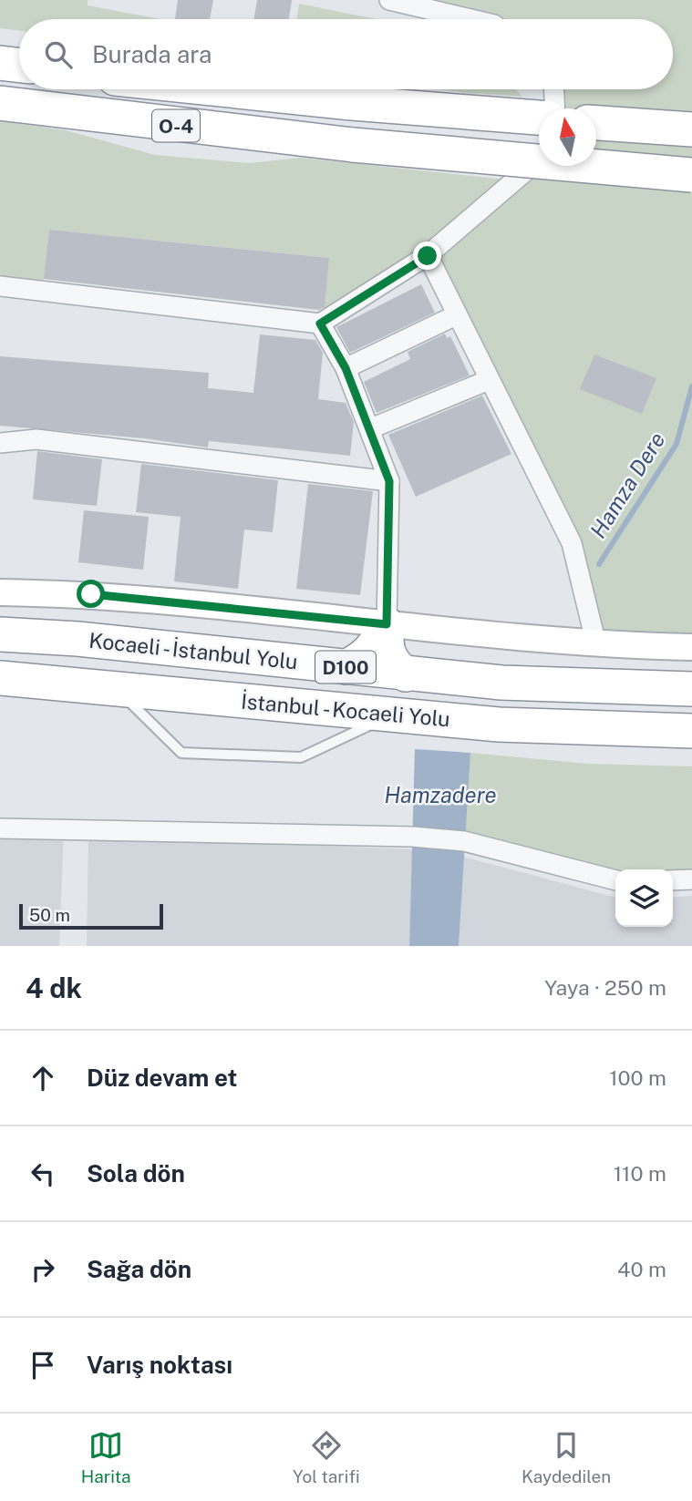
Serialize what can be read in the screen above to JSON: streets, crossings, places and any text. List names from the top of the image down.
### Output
{
  "streets": {
    "highway": [
      "O-4",
      "Kocaeli - İstanbul Yolu",
      "D100",
      "İstanbul - Kocaeli Yolu"
    ]
  },
  "water": ["Hamza Dere", "Hamzadere"],
  "scale_bar": "50 m",
  "north": "top",
  "page": {
    "search": "Burada ara",
    "scale": "50 m",
    "heading": ["4 dk", "Yaya · 250 m"],
    "list": [
      ["Düz devam et", "100 m"],
      ["Sola dön", "110 m"],
      ["Sağa dön", "40 m"],
      "Varış noktası"
    ],
    "nav": ["Harita", "Yol tarifi", "Kaydedilen"]
  }
}
